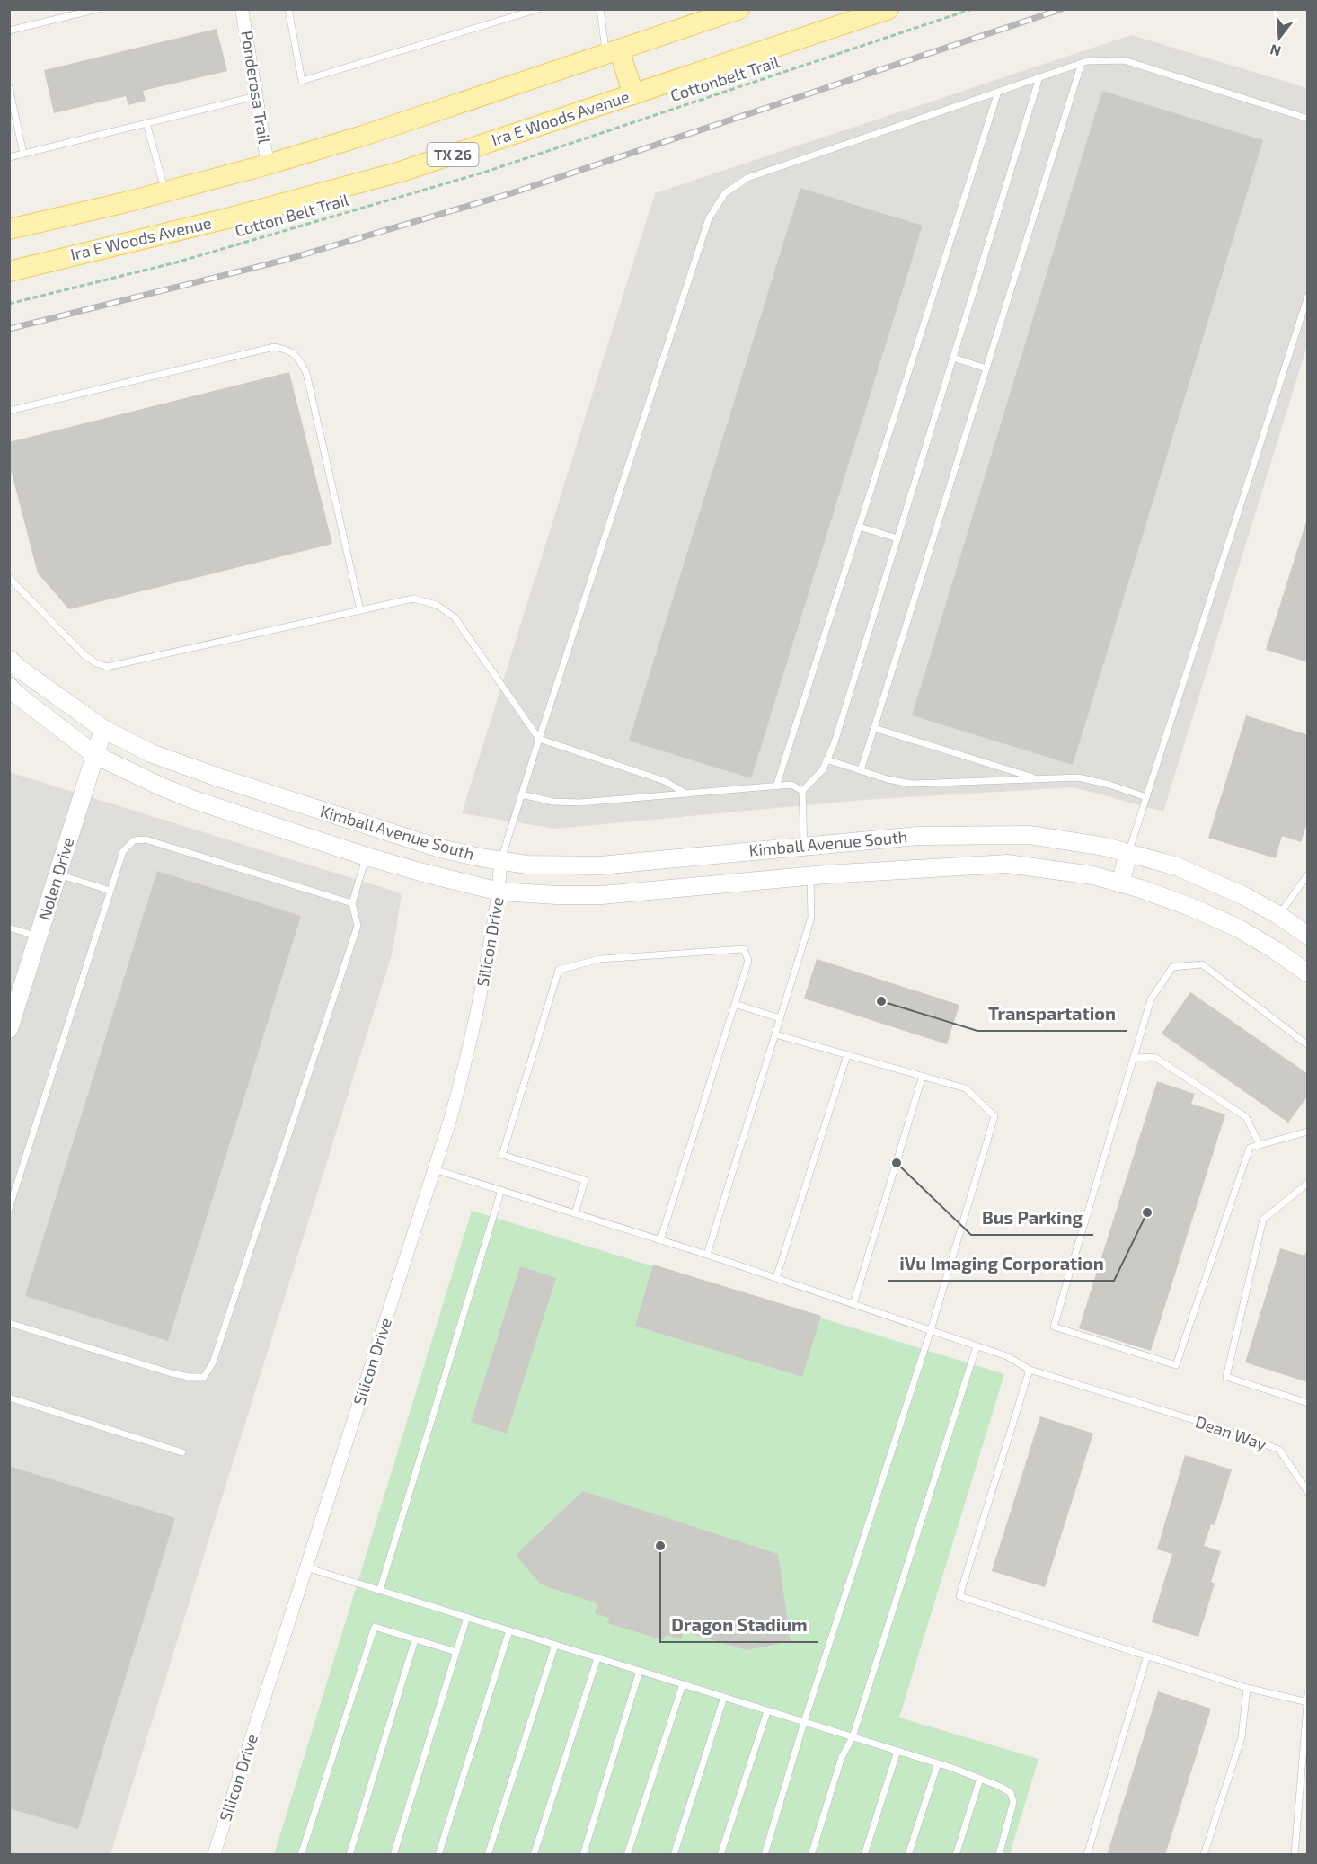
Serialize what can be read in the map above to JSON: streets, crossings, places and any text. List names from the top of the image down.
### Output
{
  "streets": {
    "main road": [
      "Ira E Woods Avenue",
      "TX 26",
      "Kimball Avenue South",
      "Nolen Drive"
    ],
    "street": ["Ponderosa Trail", "Silicon Drive"],
    "lane": ["Dean Way"],
    "path": ["Cottonbelt Trail", "Cotton Belt Trail"]
  },
  "crossings": [
    ["Cottonbelt Trail", "Cotton Belt Trail"],
    ["Kimball Avenue South", "Nolen Drive"],
    ["Kimball Avenue South", "Silicon Drive"],
    ["Silicon Drive", "Dean Way"]
  ],
  "places": [
    "Transpartation",
    "Bus Parking",
    "iVu Imaging Corporation",
    "Dragon Stadium"
  ],
  "north": "bottom"
}
